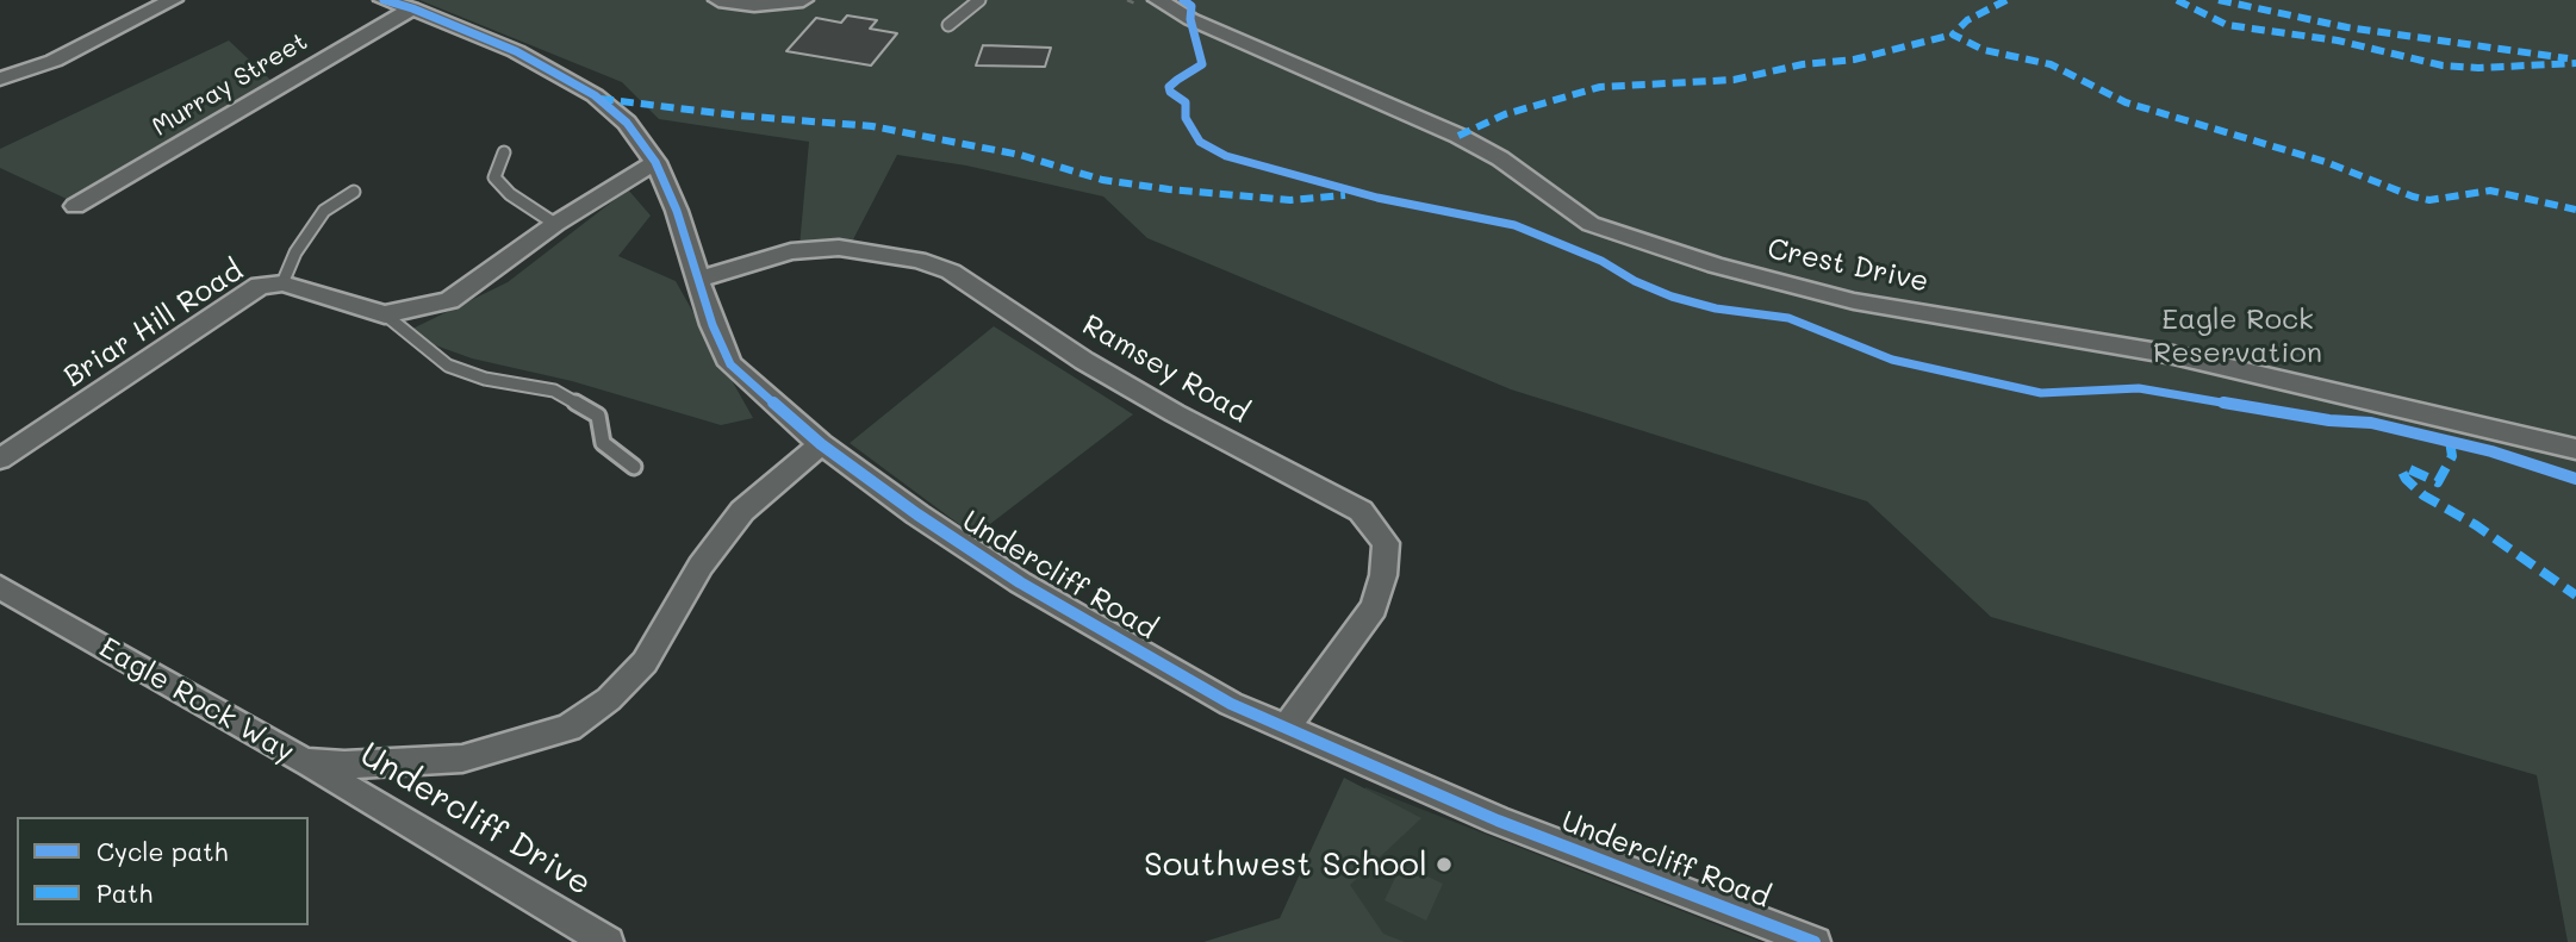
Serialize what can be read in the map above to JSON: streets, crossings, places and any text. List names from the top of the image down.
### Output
{
  "streets": {
    "street": [
      "Murray Street",
      "Crest Drive",
      "Briar Hill Road",
      "Ramsey Road",
      "Undercliff Road",
      "Eagle Rock Way",
      "Undercliff Drive"
    ]
  },
  "crossings": [
    ["Murray Street", "Undercliff Road"],
    ["Briar Hill Road", "Undercliff Road"],
    ["Ramsey Road", "Undercliff Road"],
    ["Undercliff Road", "Eagle Rock Way"],
    ["Eagle Rock Way", "Undercliff Drive"]
  ],
  "parks": ["Eagle Rock Reservation"],
  "places": ["Southwest School"],
  "legend": ["Cycle path", "Path"]
}
